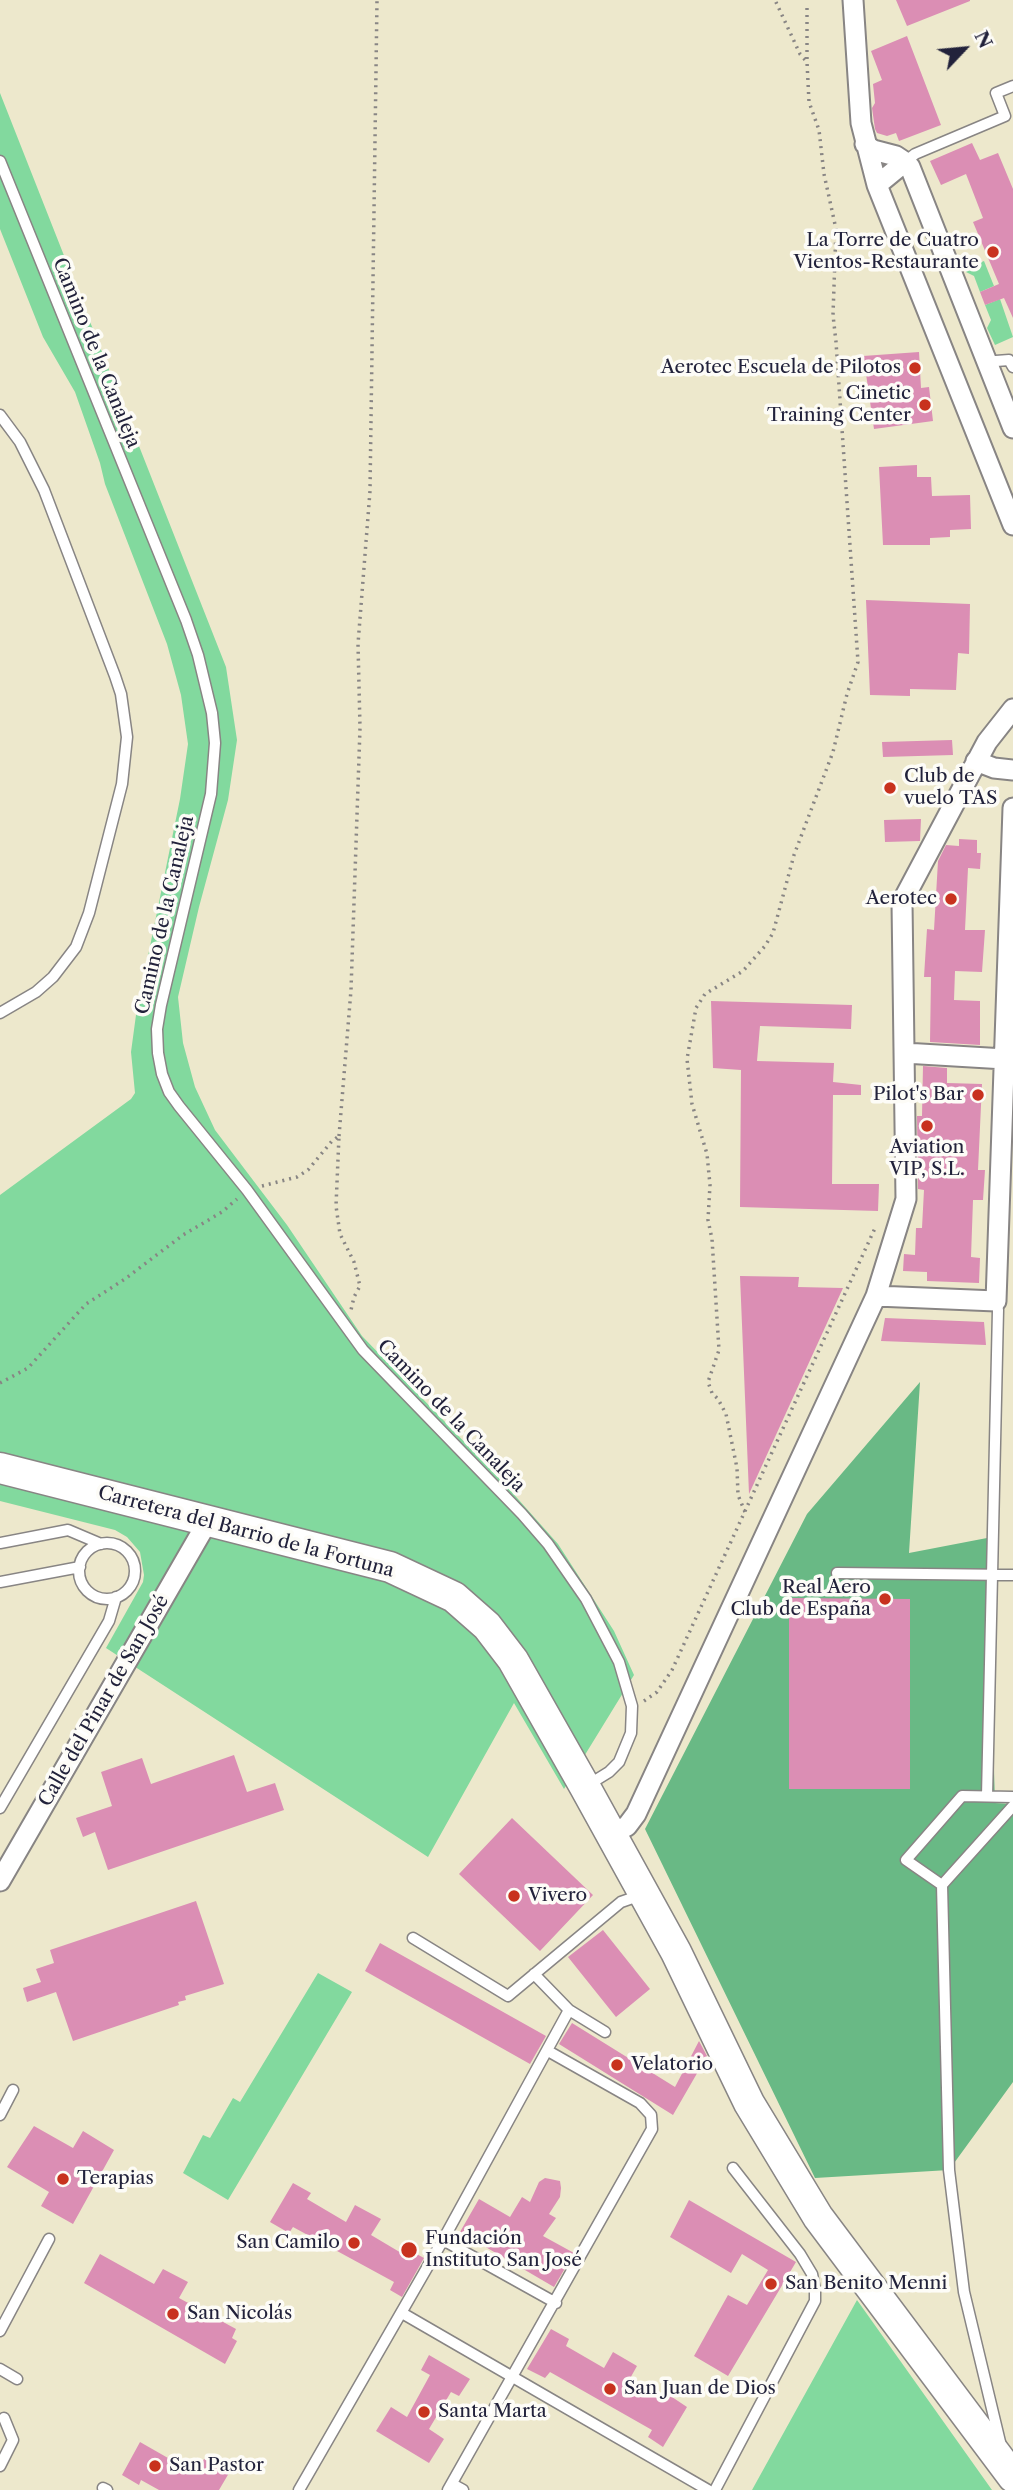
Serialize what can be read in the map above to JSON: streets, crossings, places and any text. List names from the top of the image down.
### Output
{
  "streets": {
    "main road": ["Carretera del Barrio de la Fortuna"],
    "street": ["Calle del Pinar de San José"],
    "lane": ["Camino de la Canaleja"]
  },
  "crossings": [
    ["Camino de la Canaleja", "Carretera del Barrio de la Fortuna"],
    ["Carretera del Barrio de la Fortuna", "Calle del Pinar de San José"]
  ],
  "places": [
    "La Torre de Cuatro Vientos-Restaurante",
    "Aerotec Escuela de Pilotos",
    "Cinetic Training Center",
    "Club de vuelo TAS",
    "Aerotec",
    "Pilot's Bar",
    "Aviation VIP, S.L.",
    "Real Aero Club de España",
    "Vivero",
    "Velatorio",
    "Terapias",
    "San Camilo",
    "Fundación Instituto San José",
    "San Benito Menni",
    "San Nicolás",
    "San Juan de Dios",
    "Santa Marta",
    "San Pastor"
  ],
  "north": "top right"
}
